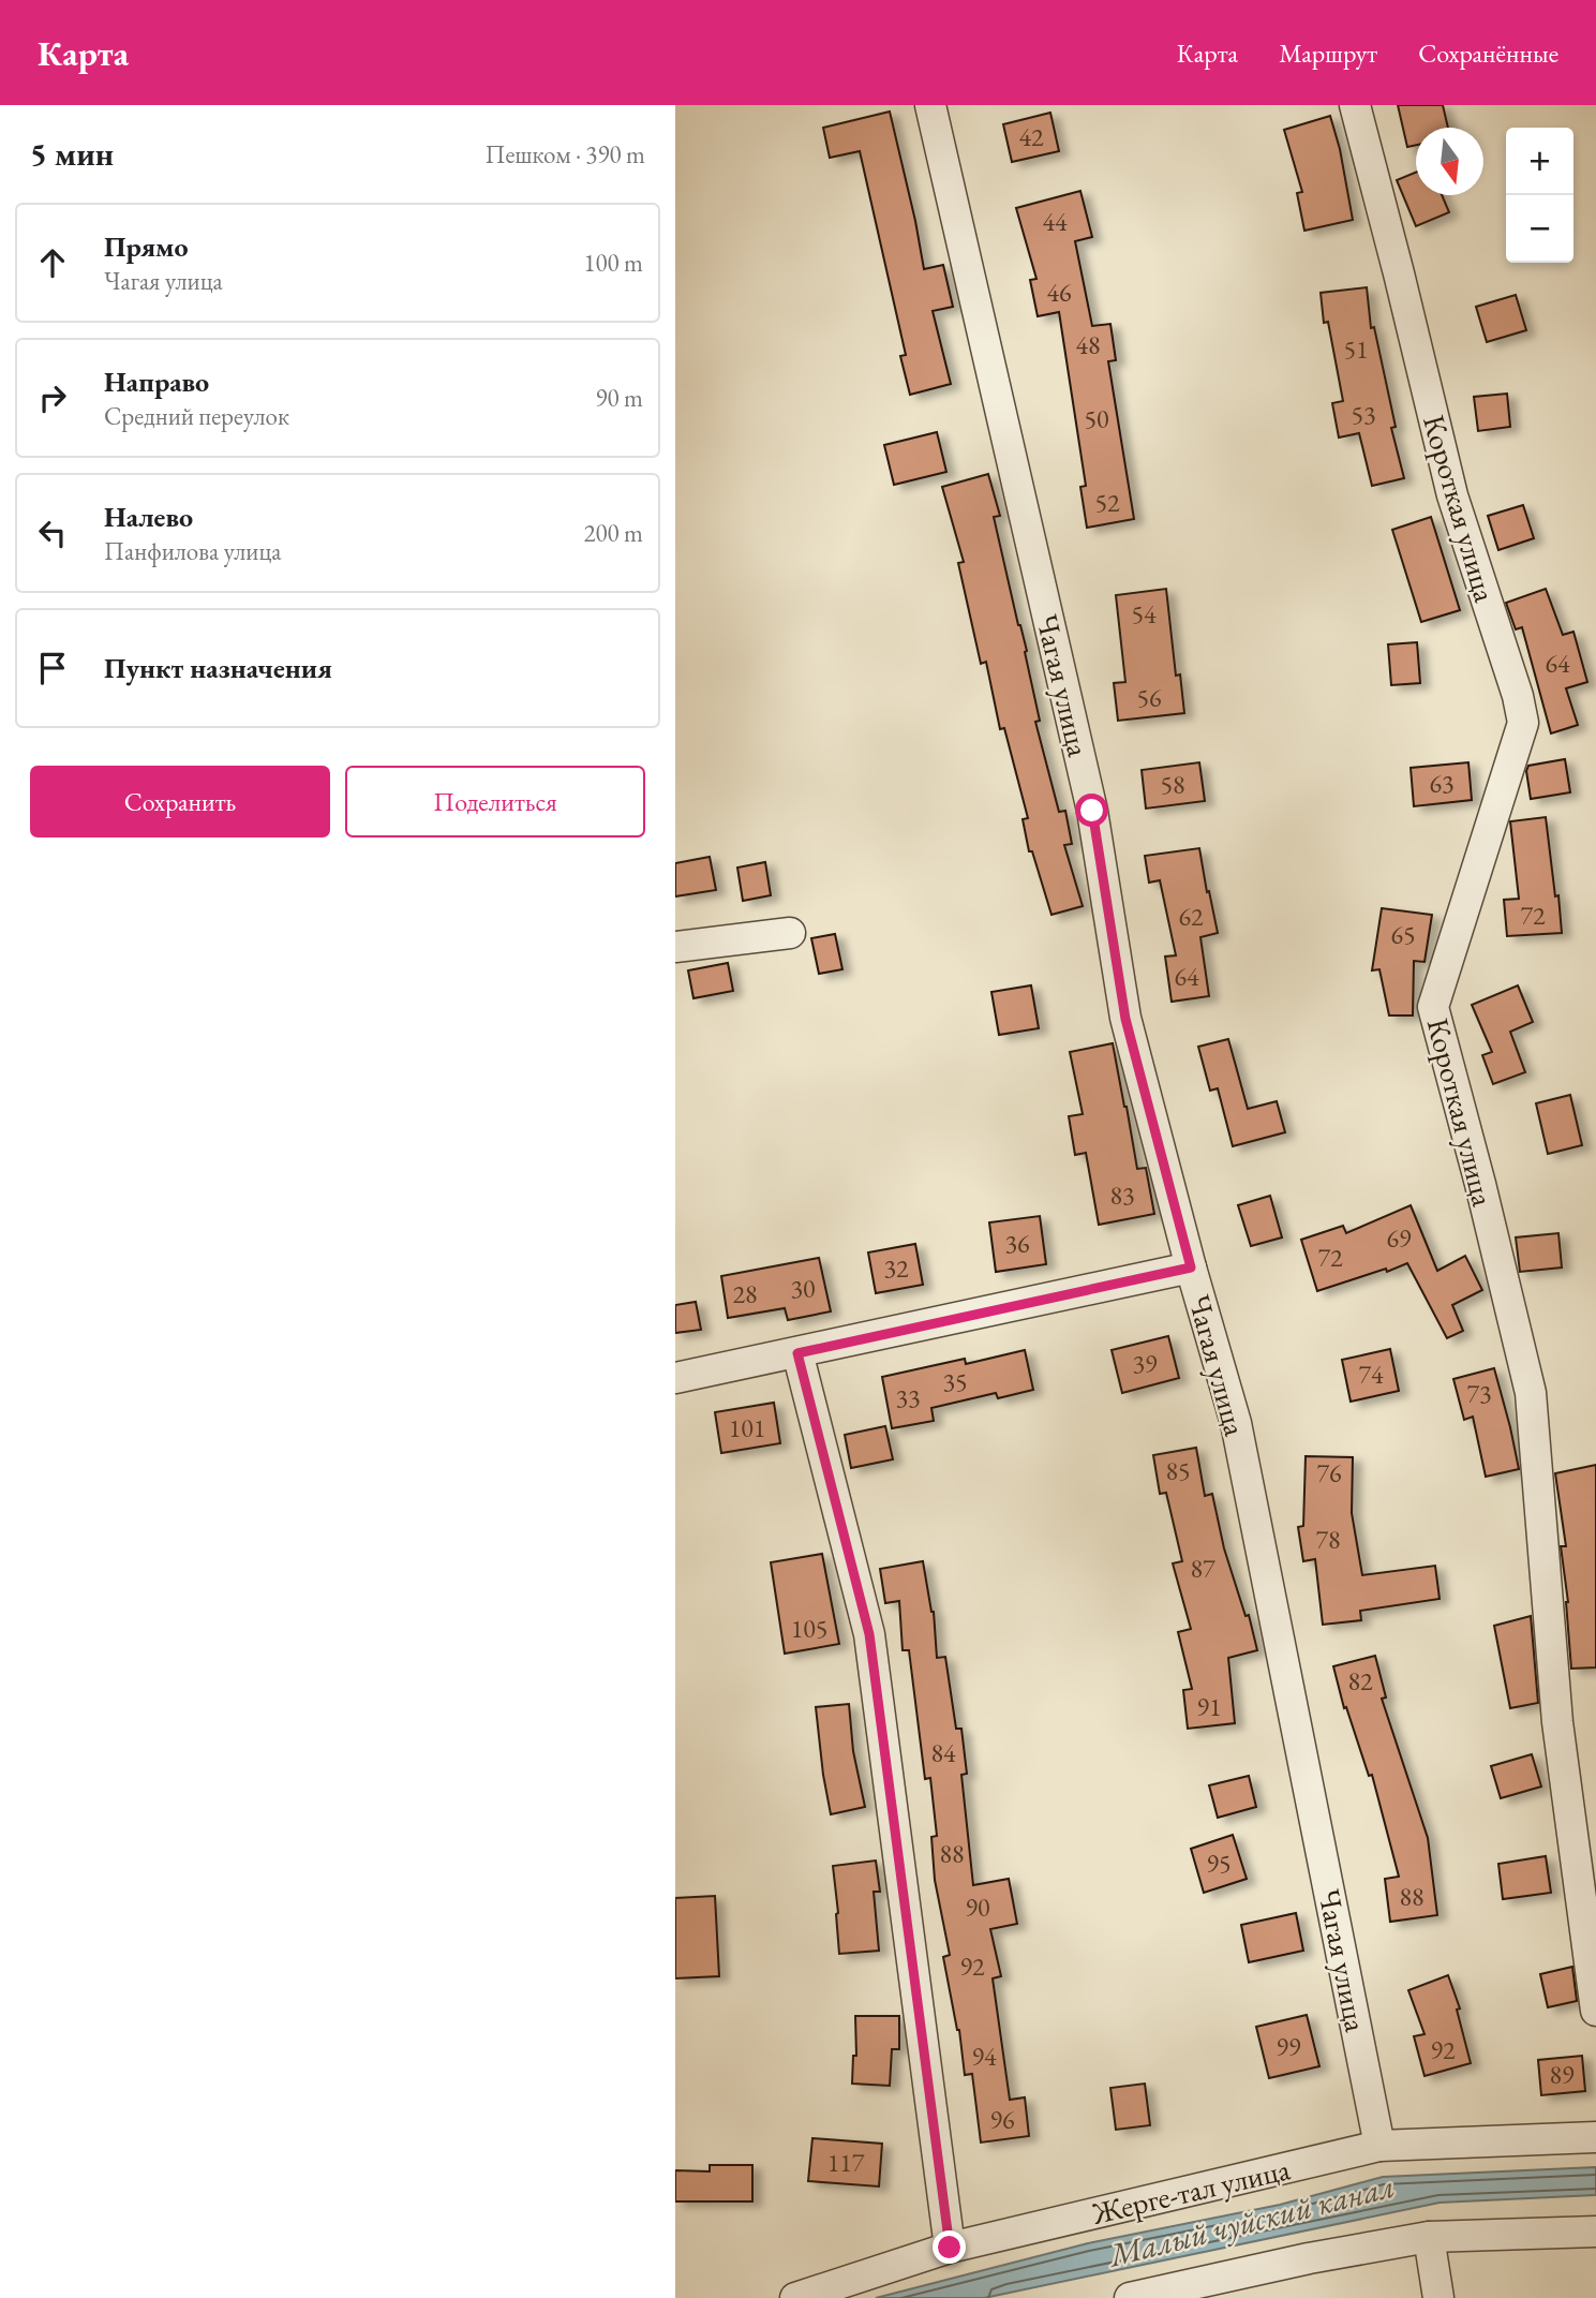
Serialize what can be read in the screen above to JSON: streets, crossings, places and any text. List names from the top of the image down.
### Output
{
  "streets": {
    "street": ["Короткая улица", "Чагая улица", "Жерге-тал улица"]
  },
  "crossings": [
    ["Чагая улица", "Жерге-тал улица"]
  ],
  "water": ["Малый чуйский канал"],
  "house_numbers": [
    "42",
    "44",
    "46",
    "48",
    "51",
    "53",
    "50",
    "52",
    "54",
    "64",
    "56",
    "63",
    "58",
    "72",
    "62",
    "65",
    "64",
    "83",
    "69",
    "36",
    "72",
    "32",
    "30",
    "28",
    "39",
    "74",
    "35",
    "73",
    "33",
    "101",
    "85",
    "76",
    "78",
    "87",
    "105",
    "82",
    "91",
    "84",
    "88",
    "95",
    "88",
    "90",
    "92",
    "99",
    "92",
    "94",
    "89",
    "96",
    "117"
  ],
  "north": "bottom",
  "page": {
    "header": "Карта",
    "nav": ["Карта", "Маршрут", "Сохранённые"],
    "heading": ["5 мин", "Пешком · 390 m"],
    "map_buttons": ["+", "−"],
    "list": [
      ["Прямо", "Чагая улица", "100 m"],
      ["Направо", "Средний переулок", "90 m"],
      ["Налево", "Панфилова улица", "200 m"],
      "Пункт назначения"
    ],
    "buttons": ["Сохранить", "Поделиться"]
  }
}
